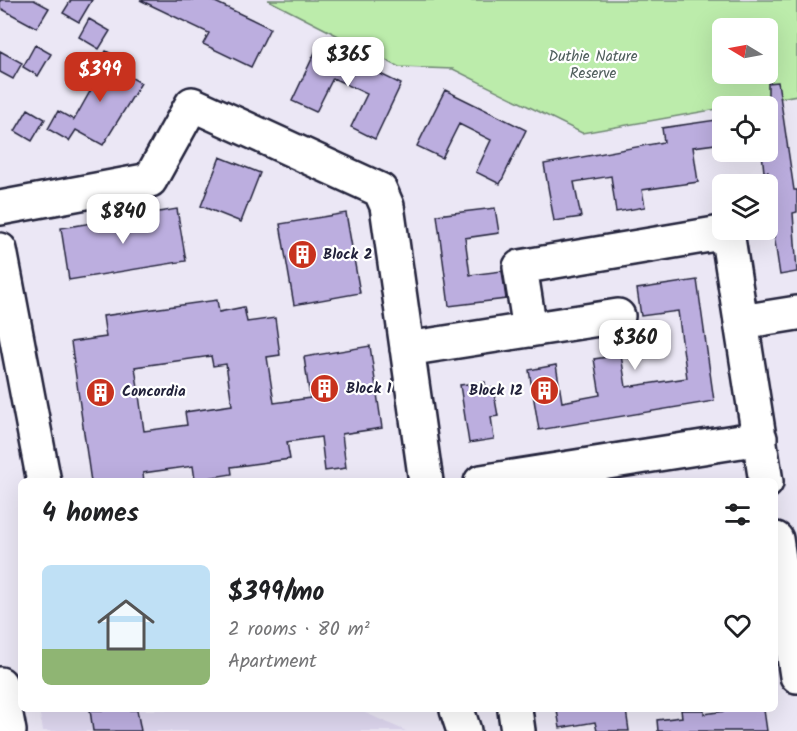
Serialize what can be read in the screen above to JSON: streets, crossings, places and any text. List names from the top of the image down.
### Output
{
  "parks": ["Duthie Nature Reserve"],
  "places": {
    "building": [
      "Block 2",
      "Block 1",
      "Block 12",
      "Concordia"
    ]
  },
  "north": "left",
  "page": {
    "price": [
      "$365",
      "$399",
      "$840",
      "$360"
    ],
    "heading": "4 homes",
    "list": [
      {
        "name": "$399/mo",
        "note": "2 rooms · 80 m² · Apartment"
      }
    ]
  }
}
